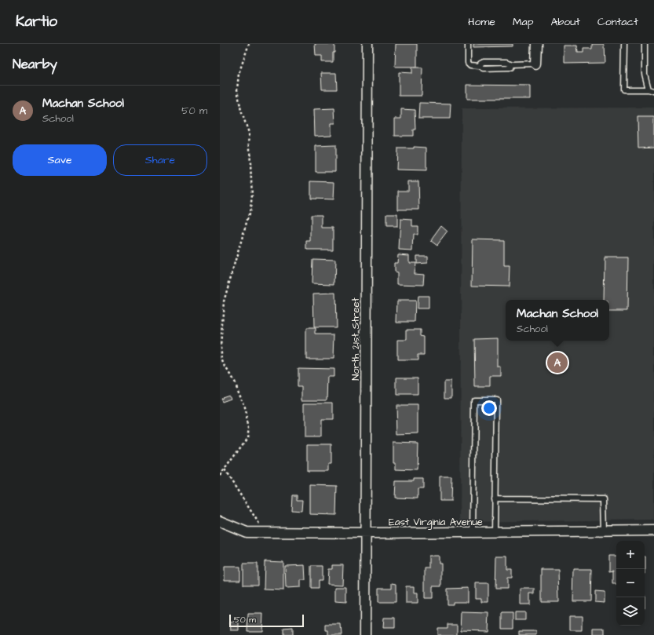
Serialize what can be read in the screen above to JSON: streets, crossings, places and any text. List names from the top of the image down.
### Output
{
  "streets": {
    "street": ["North 21st Street", "East Virginia Avenue"]
  },
  "crossings": [
    ["North 21st Street", "East Virginia Avenue"]
  ],
  "scale_bar": "50 m",
  "page": {
    "header": "Kartio",
    "nav": [
      "Home",
      "Map",
      "About",
      "Contact"
    ],
    "heading": "Nearby",
    "list": [
      {
        "mark": "A",
        "name": "Machan School",
        "note": "School",
        "value": "50 m"
      }
    ],
    "buttons": ["Save", "Share"],
    "popup": ["Machan School", "School"],
    "pins": "A",
    "map_buttons": ["+", "−"],
    "scale": "50 m"
  }
}
